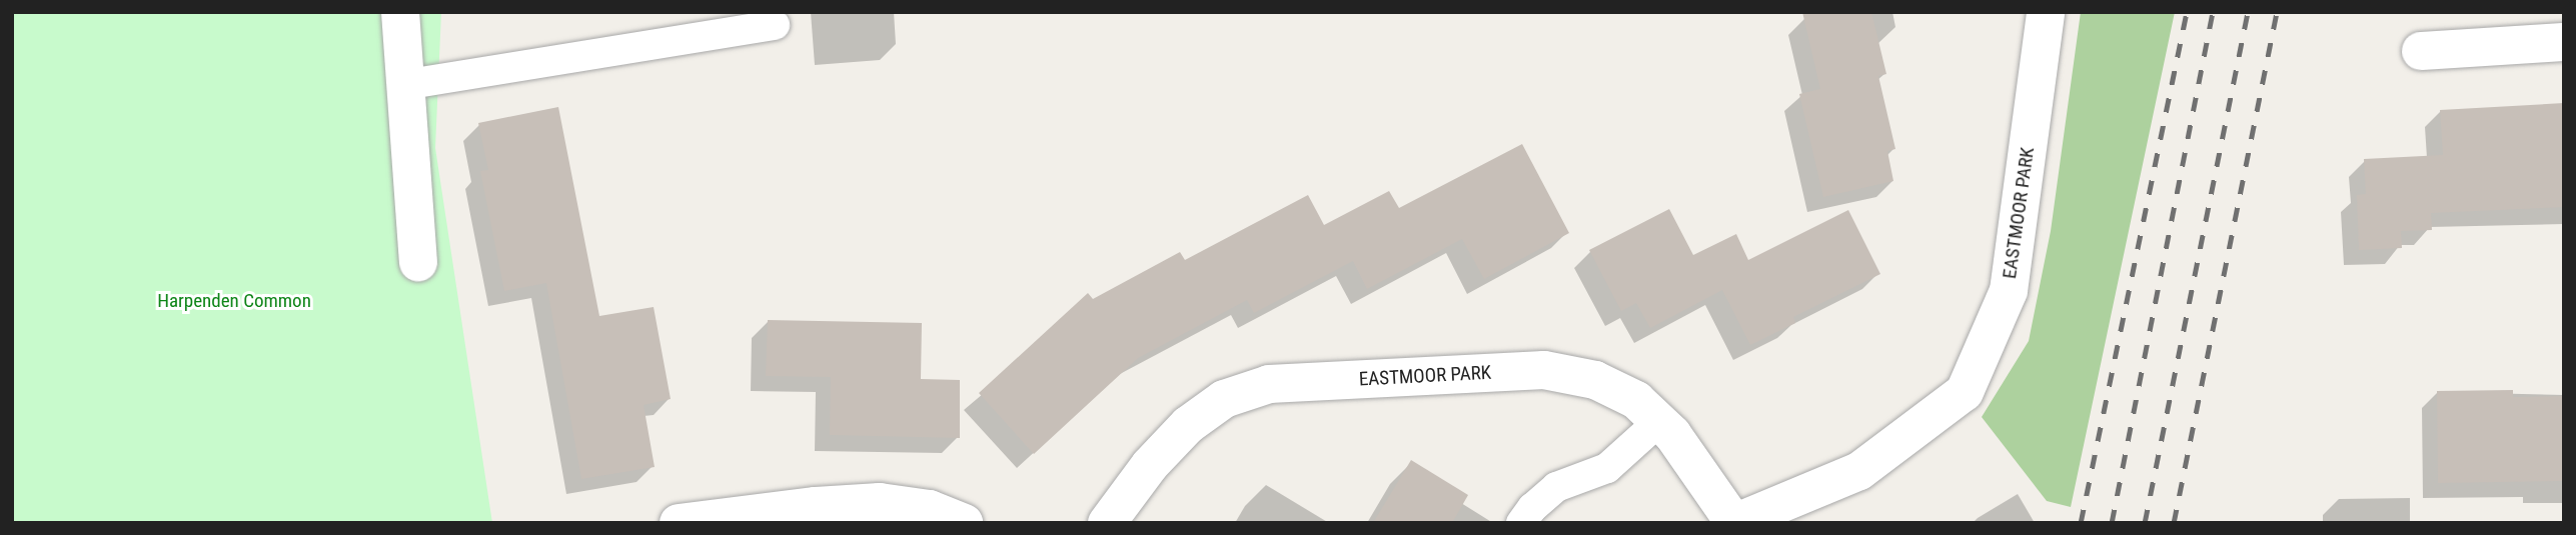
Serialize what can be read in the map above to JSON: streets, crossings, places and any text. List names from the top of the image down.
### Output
{
  "streets": {
    "street": ["EASTMOOR PARK"]
  },
  "parks": ["Harpenden Common"]
}
